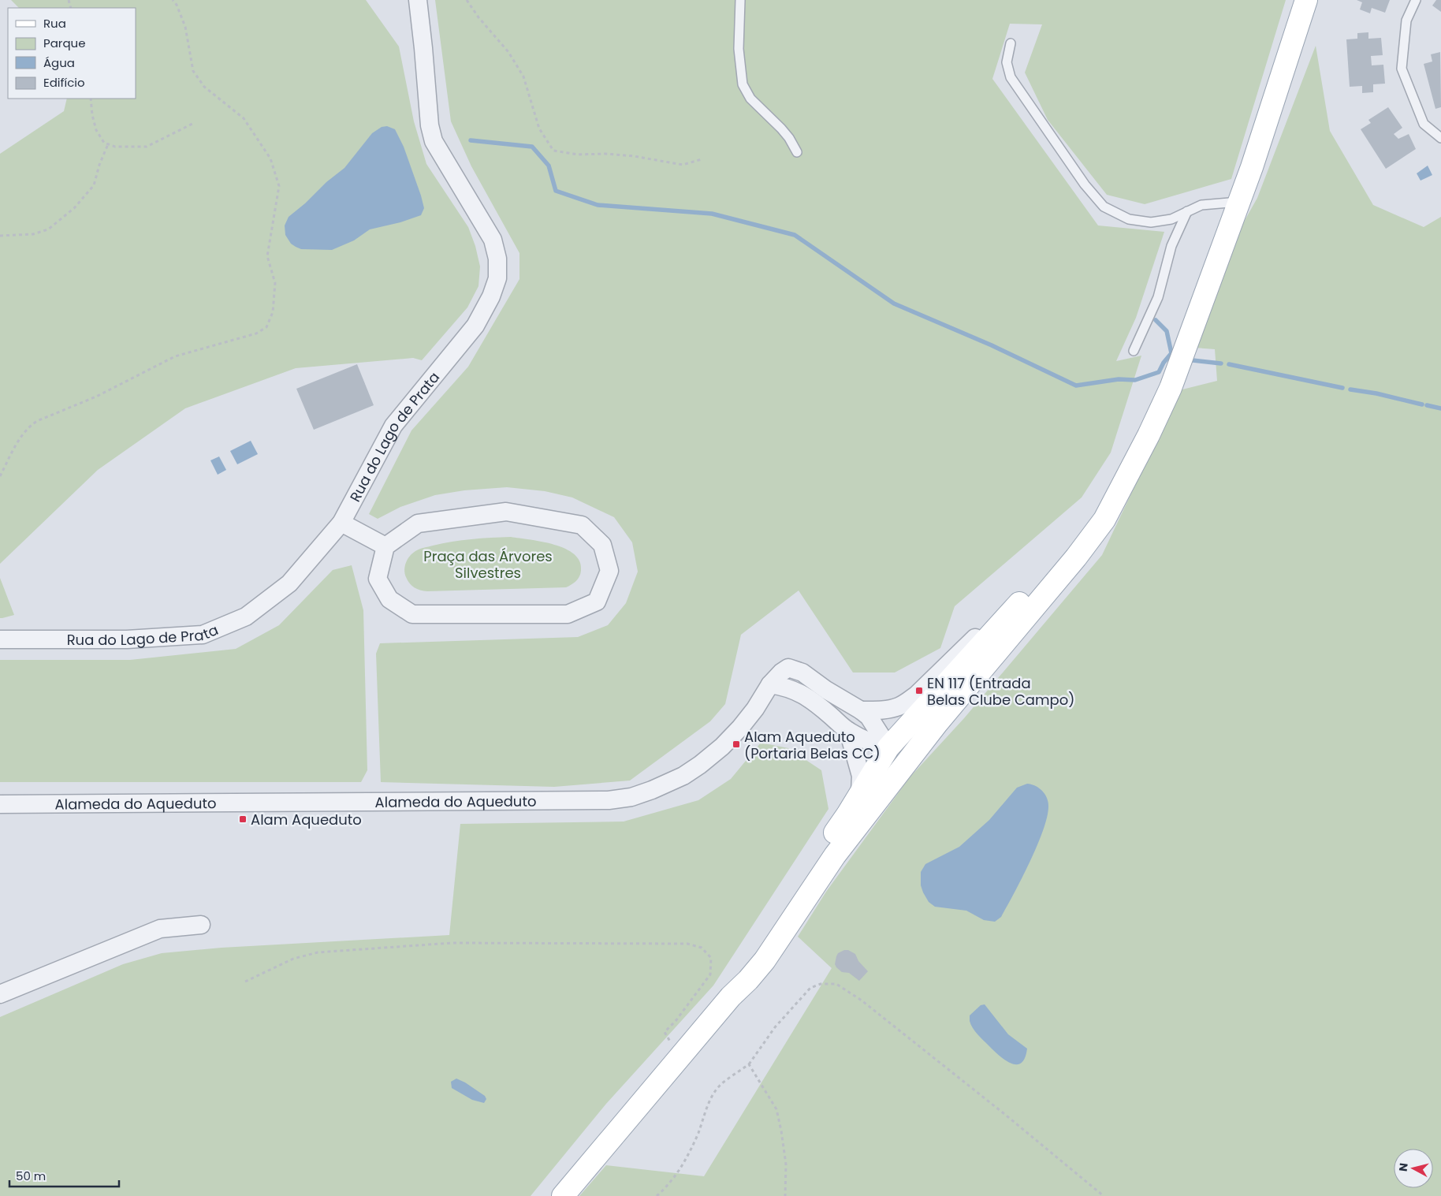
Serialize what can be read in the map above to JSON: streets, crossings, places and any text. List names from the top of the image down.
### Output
{
  "streets": {
    "street": ["Rua do Lago de Prata", "Alameda do Aqueduto"]
  },
  "parks": ["Praça das Árvores Silvestres"],
  "places": {
    "transit": ["EN 117 (Entrada Belas Clube Campo)", "Alam Aqueduto (Portaria Belas CC)", "Alam Aqueduto"]
  },
  "legend": [
    "Rua",
    "Parque",
    "Água",
    "Edifício"
  ],
  "scale_bar": "50 m",
  "north": "left"
}
